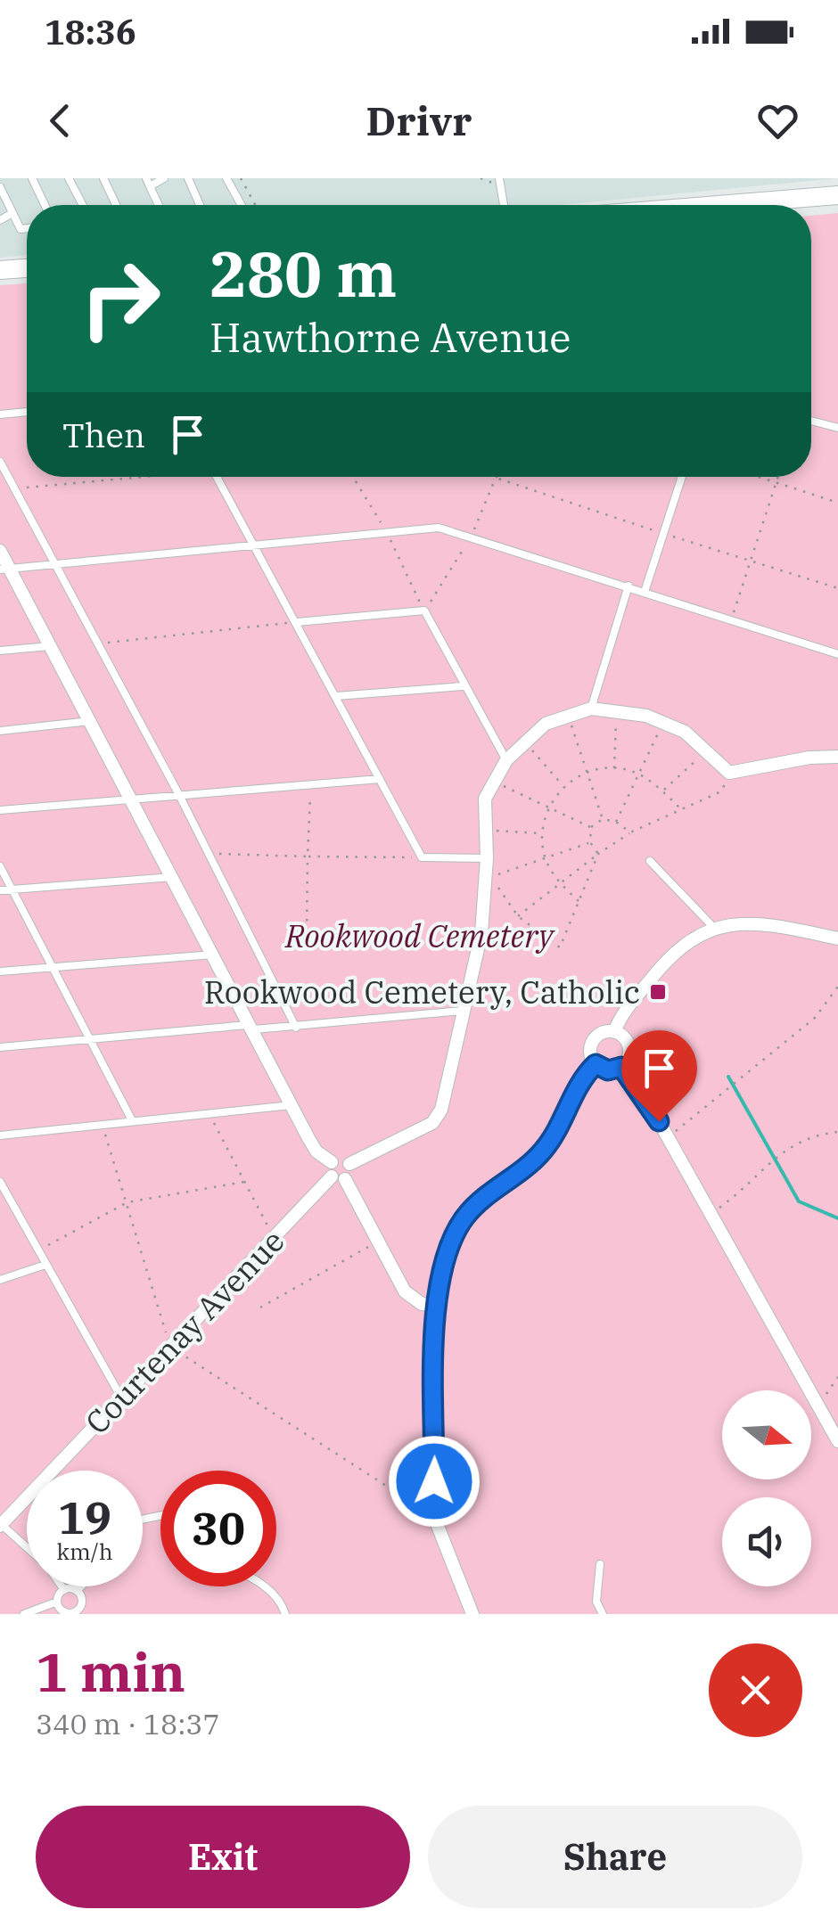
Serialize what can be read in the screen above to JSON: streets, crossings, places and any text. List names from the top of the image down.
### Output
{
  "streets": {
    "street": ["Courtenay Avenue"]
  },
  "parks": ["Rookwood Cemetery"],
  "places": {
    "transit": ["Rookwood Cemetery, Catholic"]
  },
  "north": "right",
  "page": {
    "status": "18:36",
    "header": "Drivr",
    "turn": ["280 m", "Hawthorne Avenue"],
    "then": "Then",
    "speed": "19 km/h",
    "limit": "30",
    "heading": ["1 min", "340 m · 18:37"],
    "buttons": ["Exit", "Share"]
  }
}
